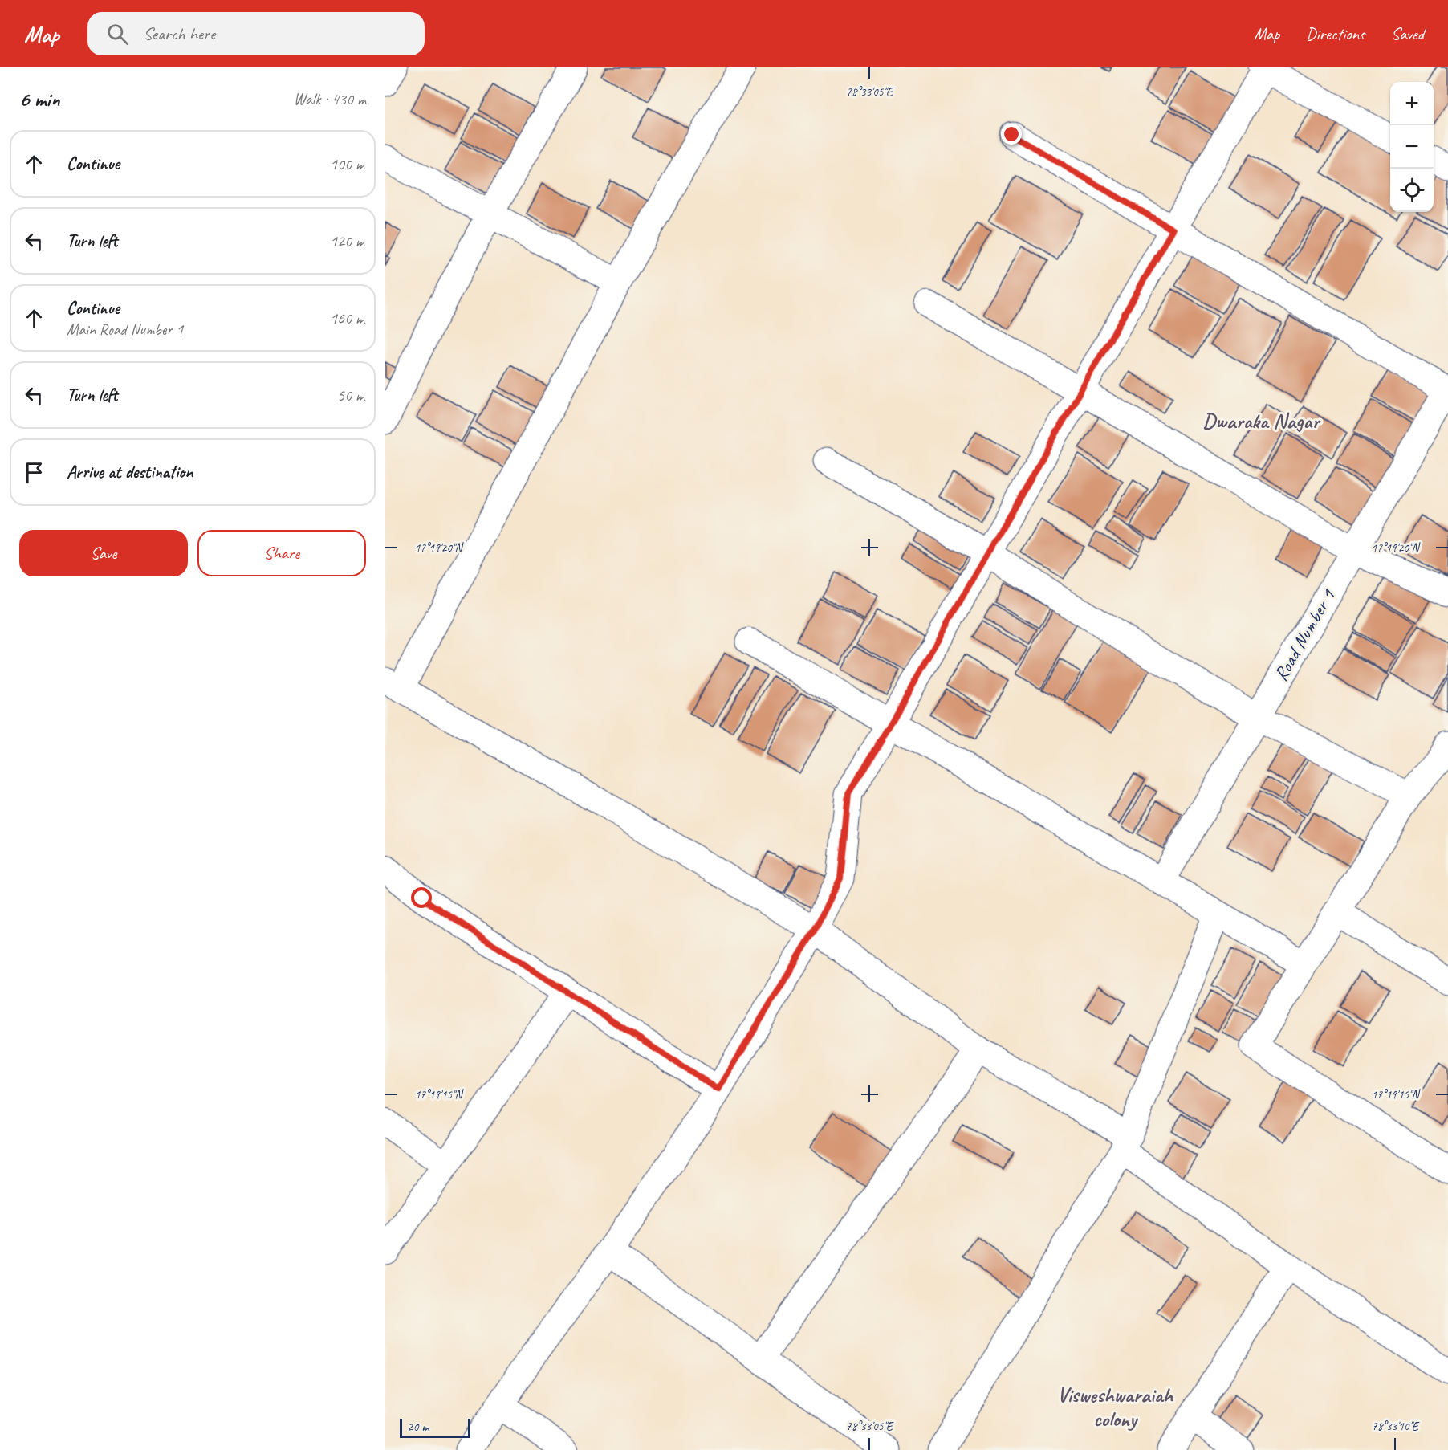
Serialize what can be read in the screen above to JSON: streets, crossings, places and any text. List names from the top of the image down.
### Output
{
  "streets": {
    "street": ["Road Number 1"]
  },
  "districts": ["Dwaraka Nagar", "Visweshwaraiah colony"],
  "scale_bar": "20 m",
  "page": {
    "header": "Map",
    "search": "Search here",
    "nav": ["Map", "Directions", "Saved"],
    "heading": ["6 min", "Walk · 430 m"],
    "map_buttons": ["+", "−"],
    "list": [
      ["Continue", "100 m"],
      ["Turn left", "120 m"],
      ["Continue", "Main Road Number 1", "160 m"],
      ["Turn left", "50 m"],
      "Arrive at destination"
    ],
    "buttons": ["Save", "Share"],
    "scale": "20 m"
  },
  "coordinates": [
    "78°33'05\"E",
    "17°19'20\"N",
    "17°19'15\"N",
    "78°33'10\"E"
  ]
}
